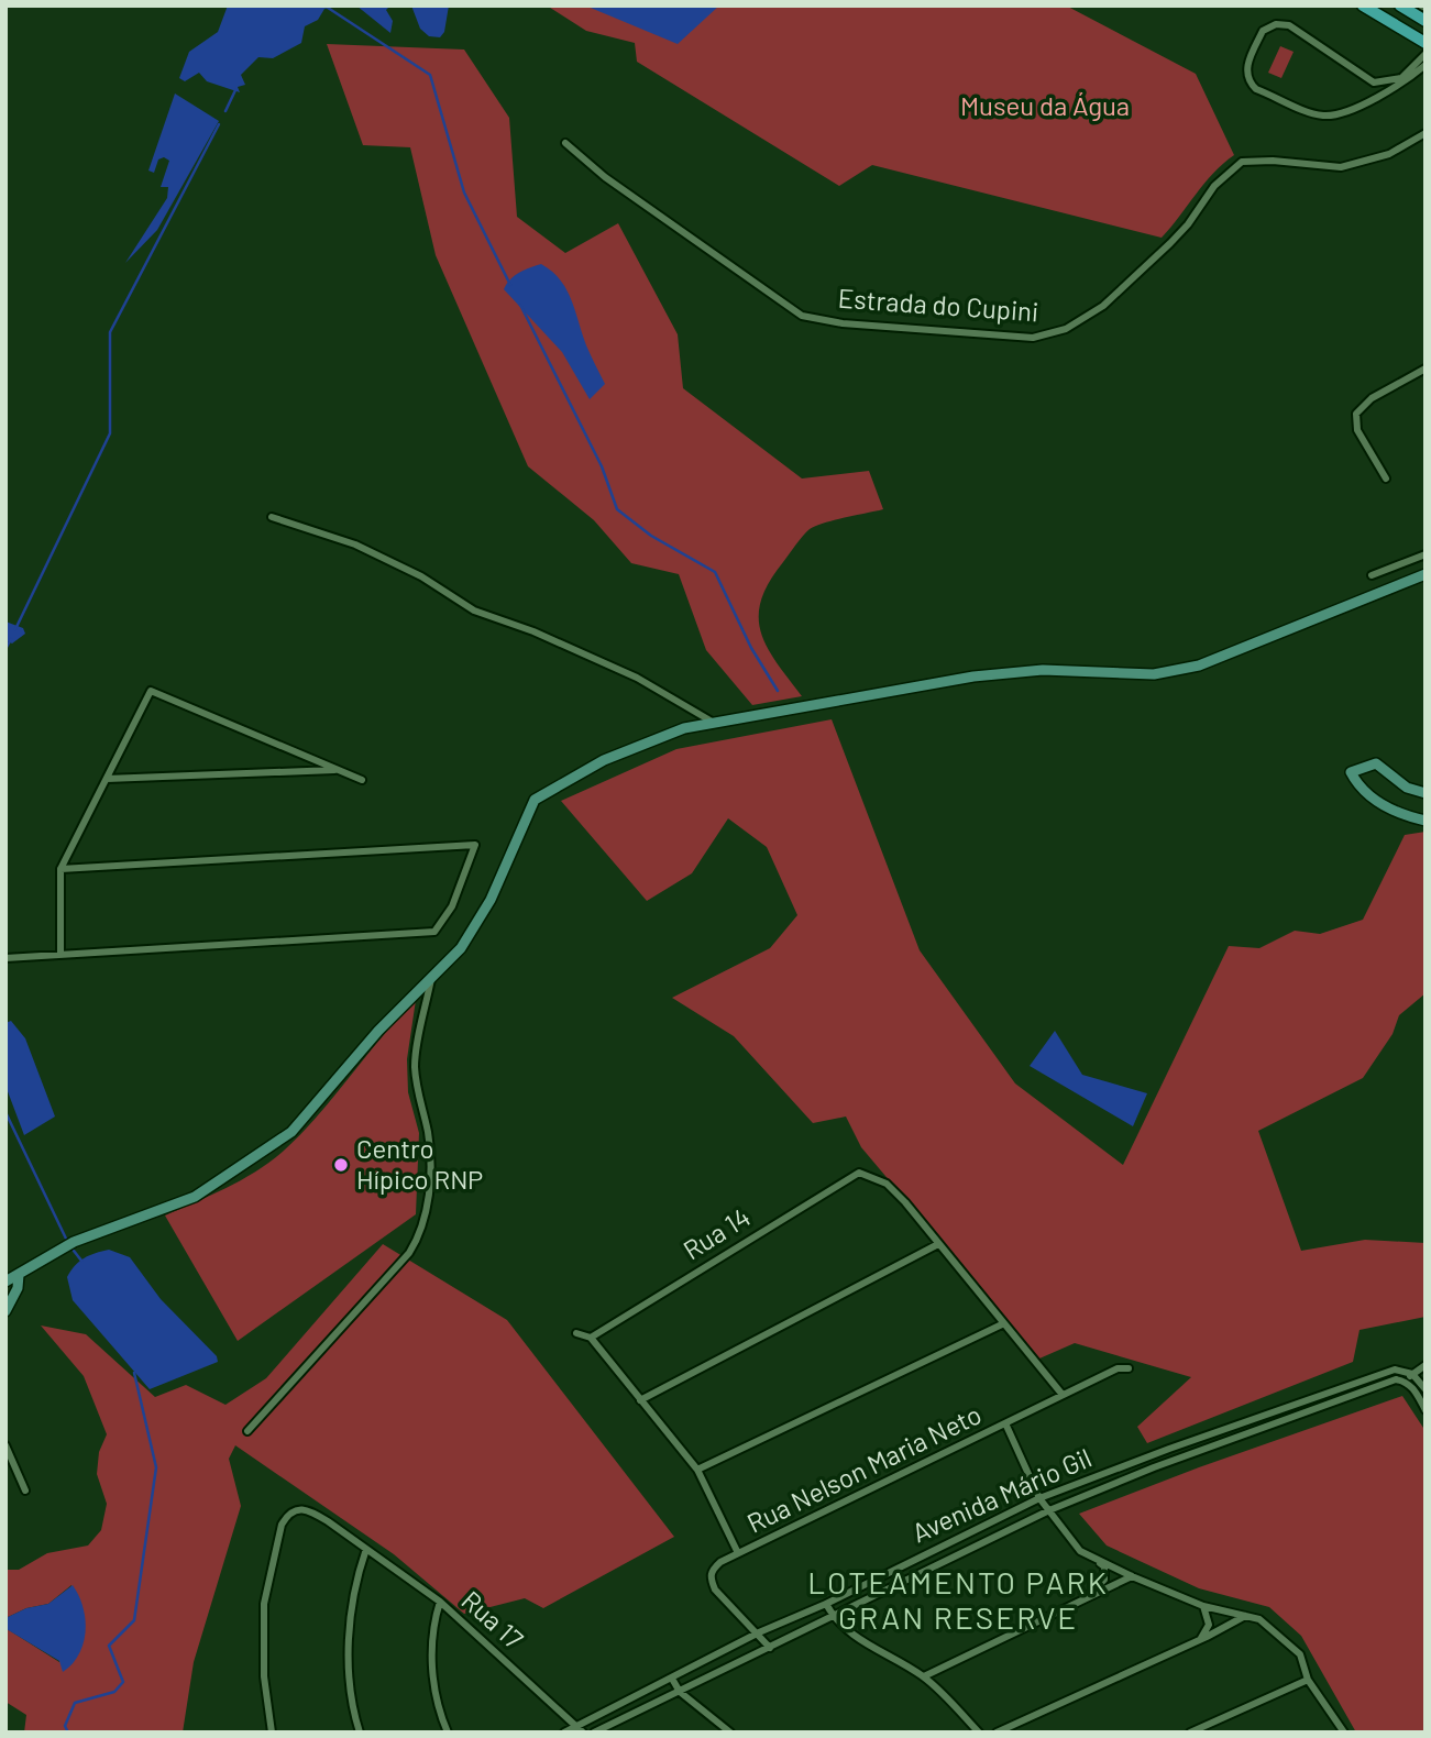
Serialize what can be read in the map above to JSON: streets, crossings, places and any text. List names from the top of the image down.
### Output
{
  "streets": {
    "street": [
      "Estrada do Cupini",
      "Rua 14",
      "Rua Nelson Maria Neto",
      "Avenida Mário Gil",
      "Rua 17"
    ]
  },
  "crossings": [
    ["Rua Nelson Maria Neto", "Avenida Mário Gil"],
    ["Avenida Mário Gil", "Rua 17"]
  ],
  "districts": ["LOTEAMENTO PARK GRAN RESERVE"],
  "parks": ["Museu da Água"],
  "places": ["Centro Hípico RNP"]
}
